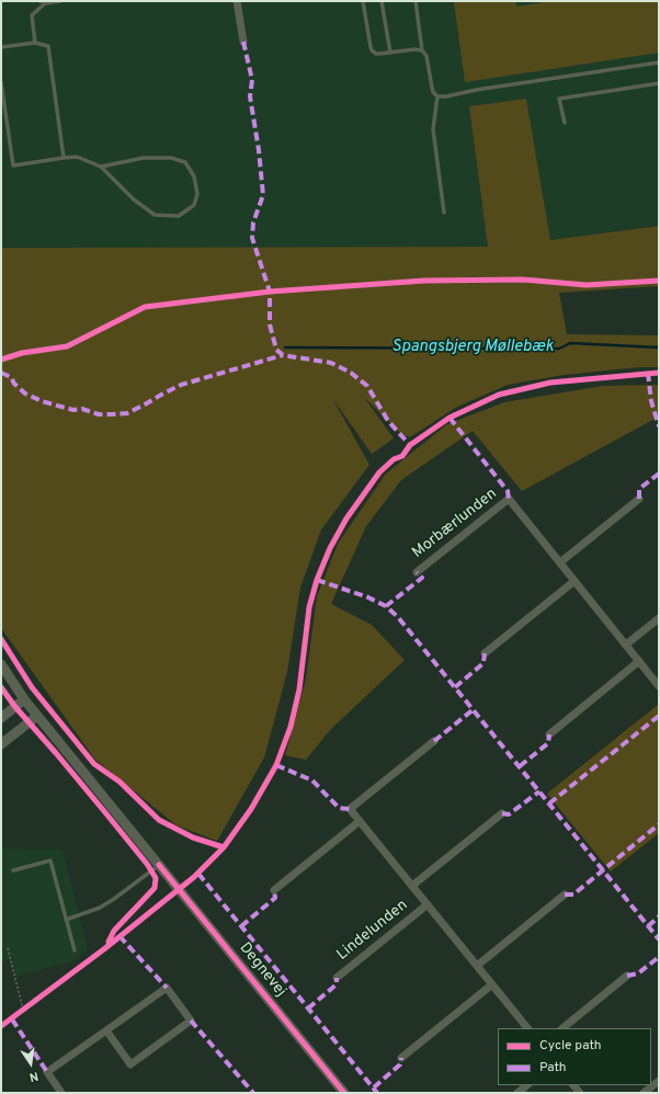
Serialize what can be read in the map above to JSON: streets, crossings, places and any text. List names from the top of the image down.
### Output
{
  "streets": {
    "street": ["Morbærlunden", "Lindelunden", "Degnevej"]
  },
  "water": ["Spangsbjerg Møllebæk"],
  "legend": ["Cycle path", "Path"],
  "north": "bottom"
}
